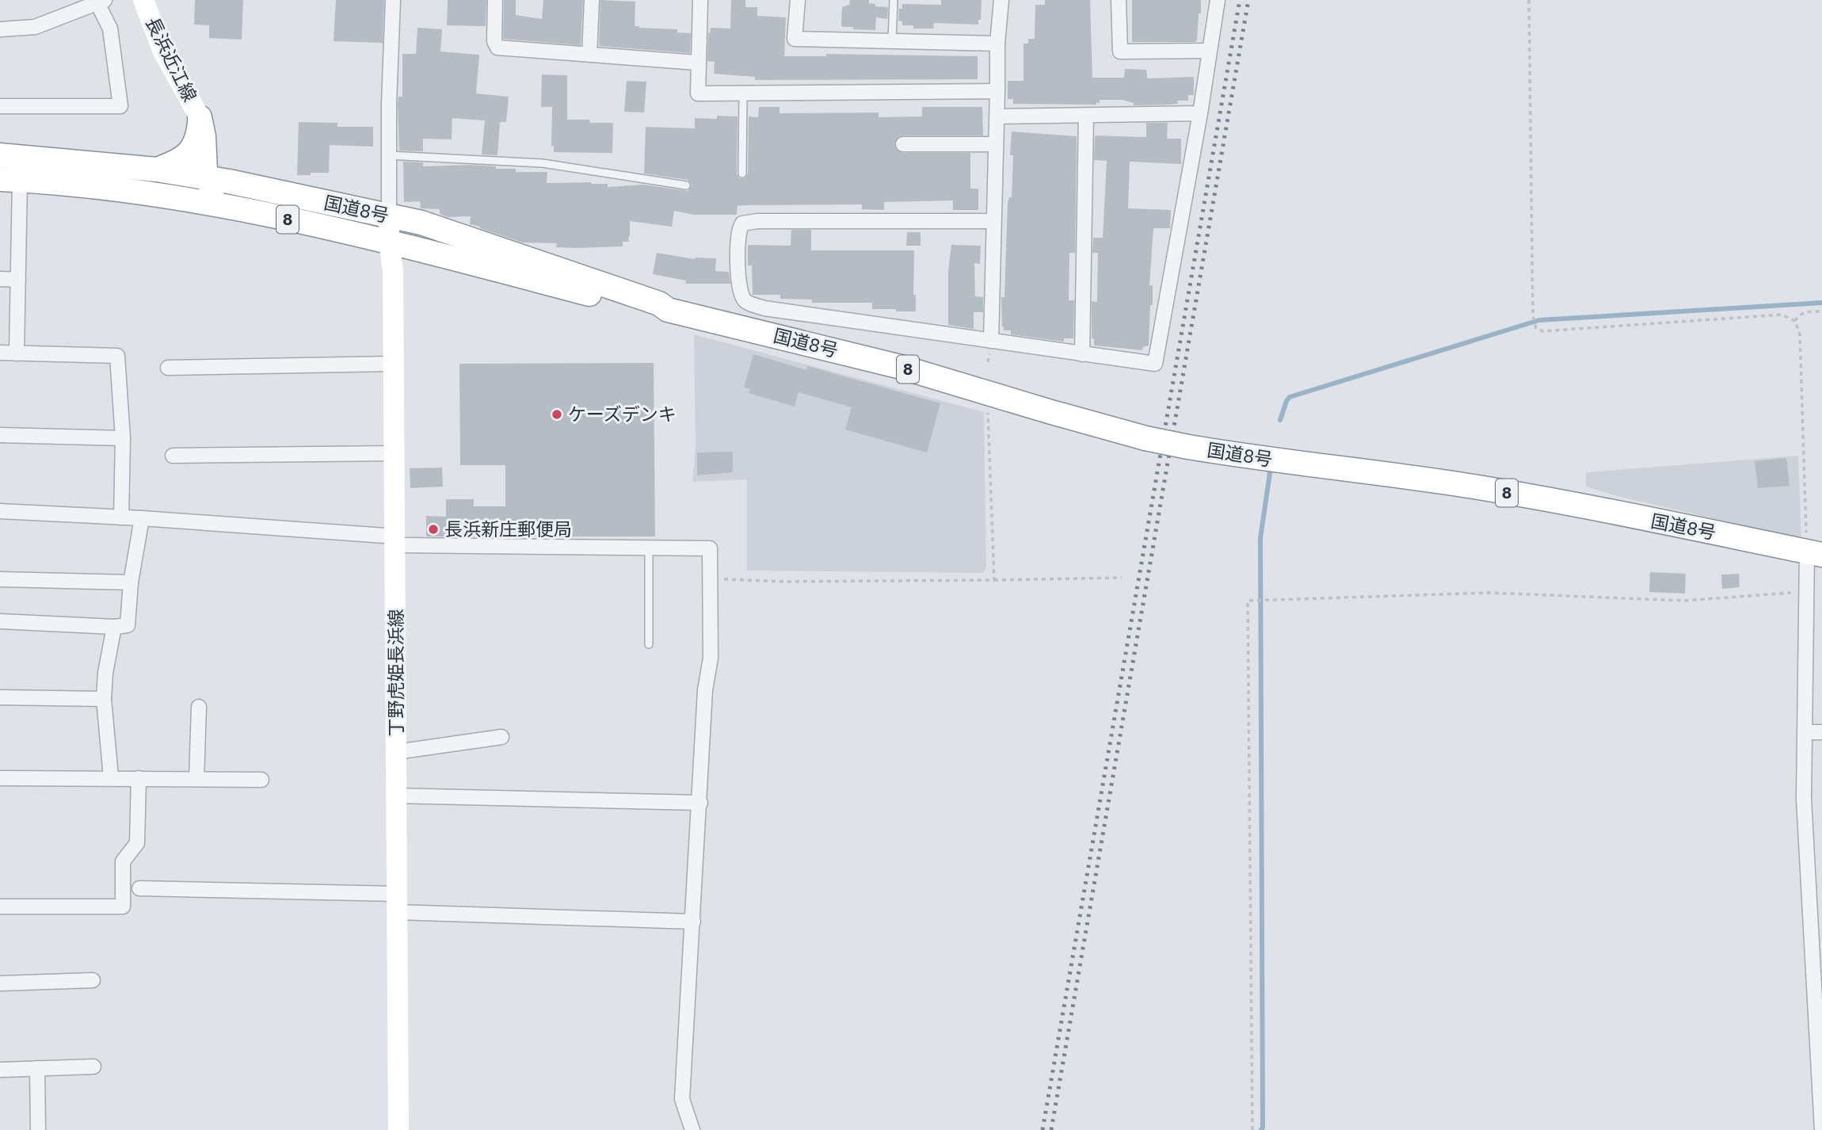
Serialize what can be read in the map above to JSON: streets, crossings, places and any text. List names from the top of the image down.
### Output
{
  "streets": {
    "highway": ["国道8号", "8"],
    "main road": ["長浜近江線", "丁野虎姫長浜線"]
  },
  "crossings": [
    ["国道8号", "丁野虎姫長浜線"]
  ],
  "places": ["ケーズデンキ", "長浜新庄郵便局"]
}
